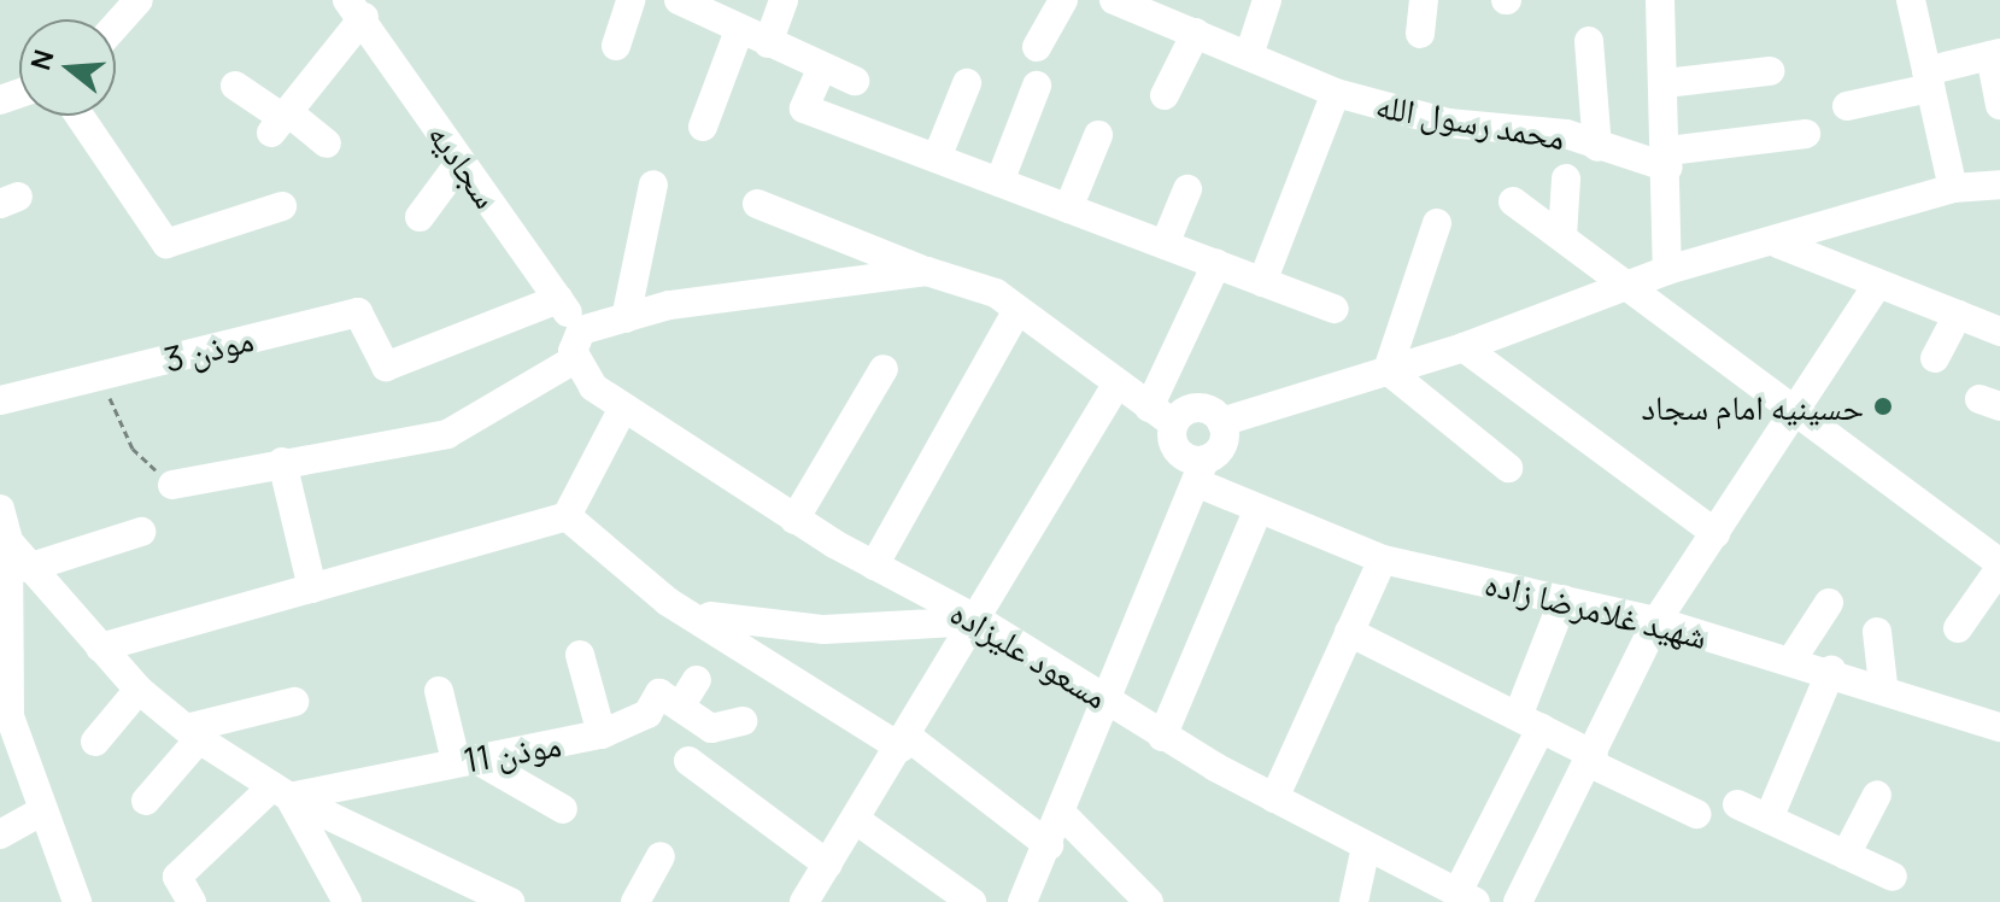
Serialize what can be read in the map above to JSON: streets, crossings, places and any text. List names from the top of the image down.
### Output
{
  "streets": {
    "street": [
      "محمد رسول الله",
      "سجادیه",
      "موذن 3",
      "شهید غلامرضا زاده",
      "مسعود علیزاده",
      "موذن 11"
    ]
  },
  "crossings": [
    ["سجادیه", "موذن 3"]
  ],
  "places": ["حسینیه امام سجاد"],
  "north": "left"
}
